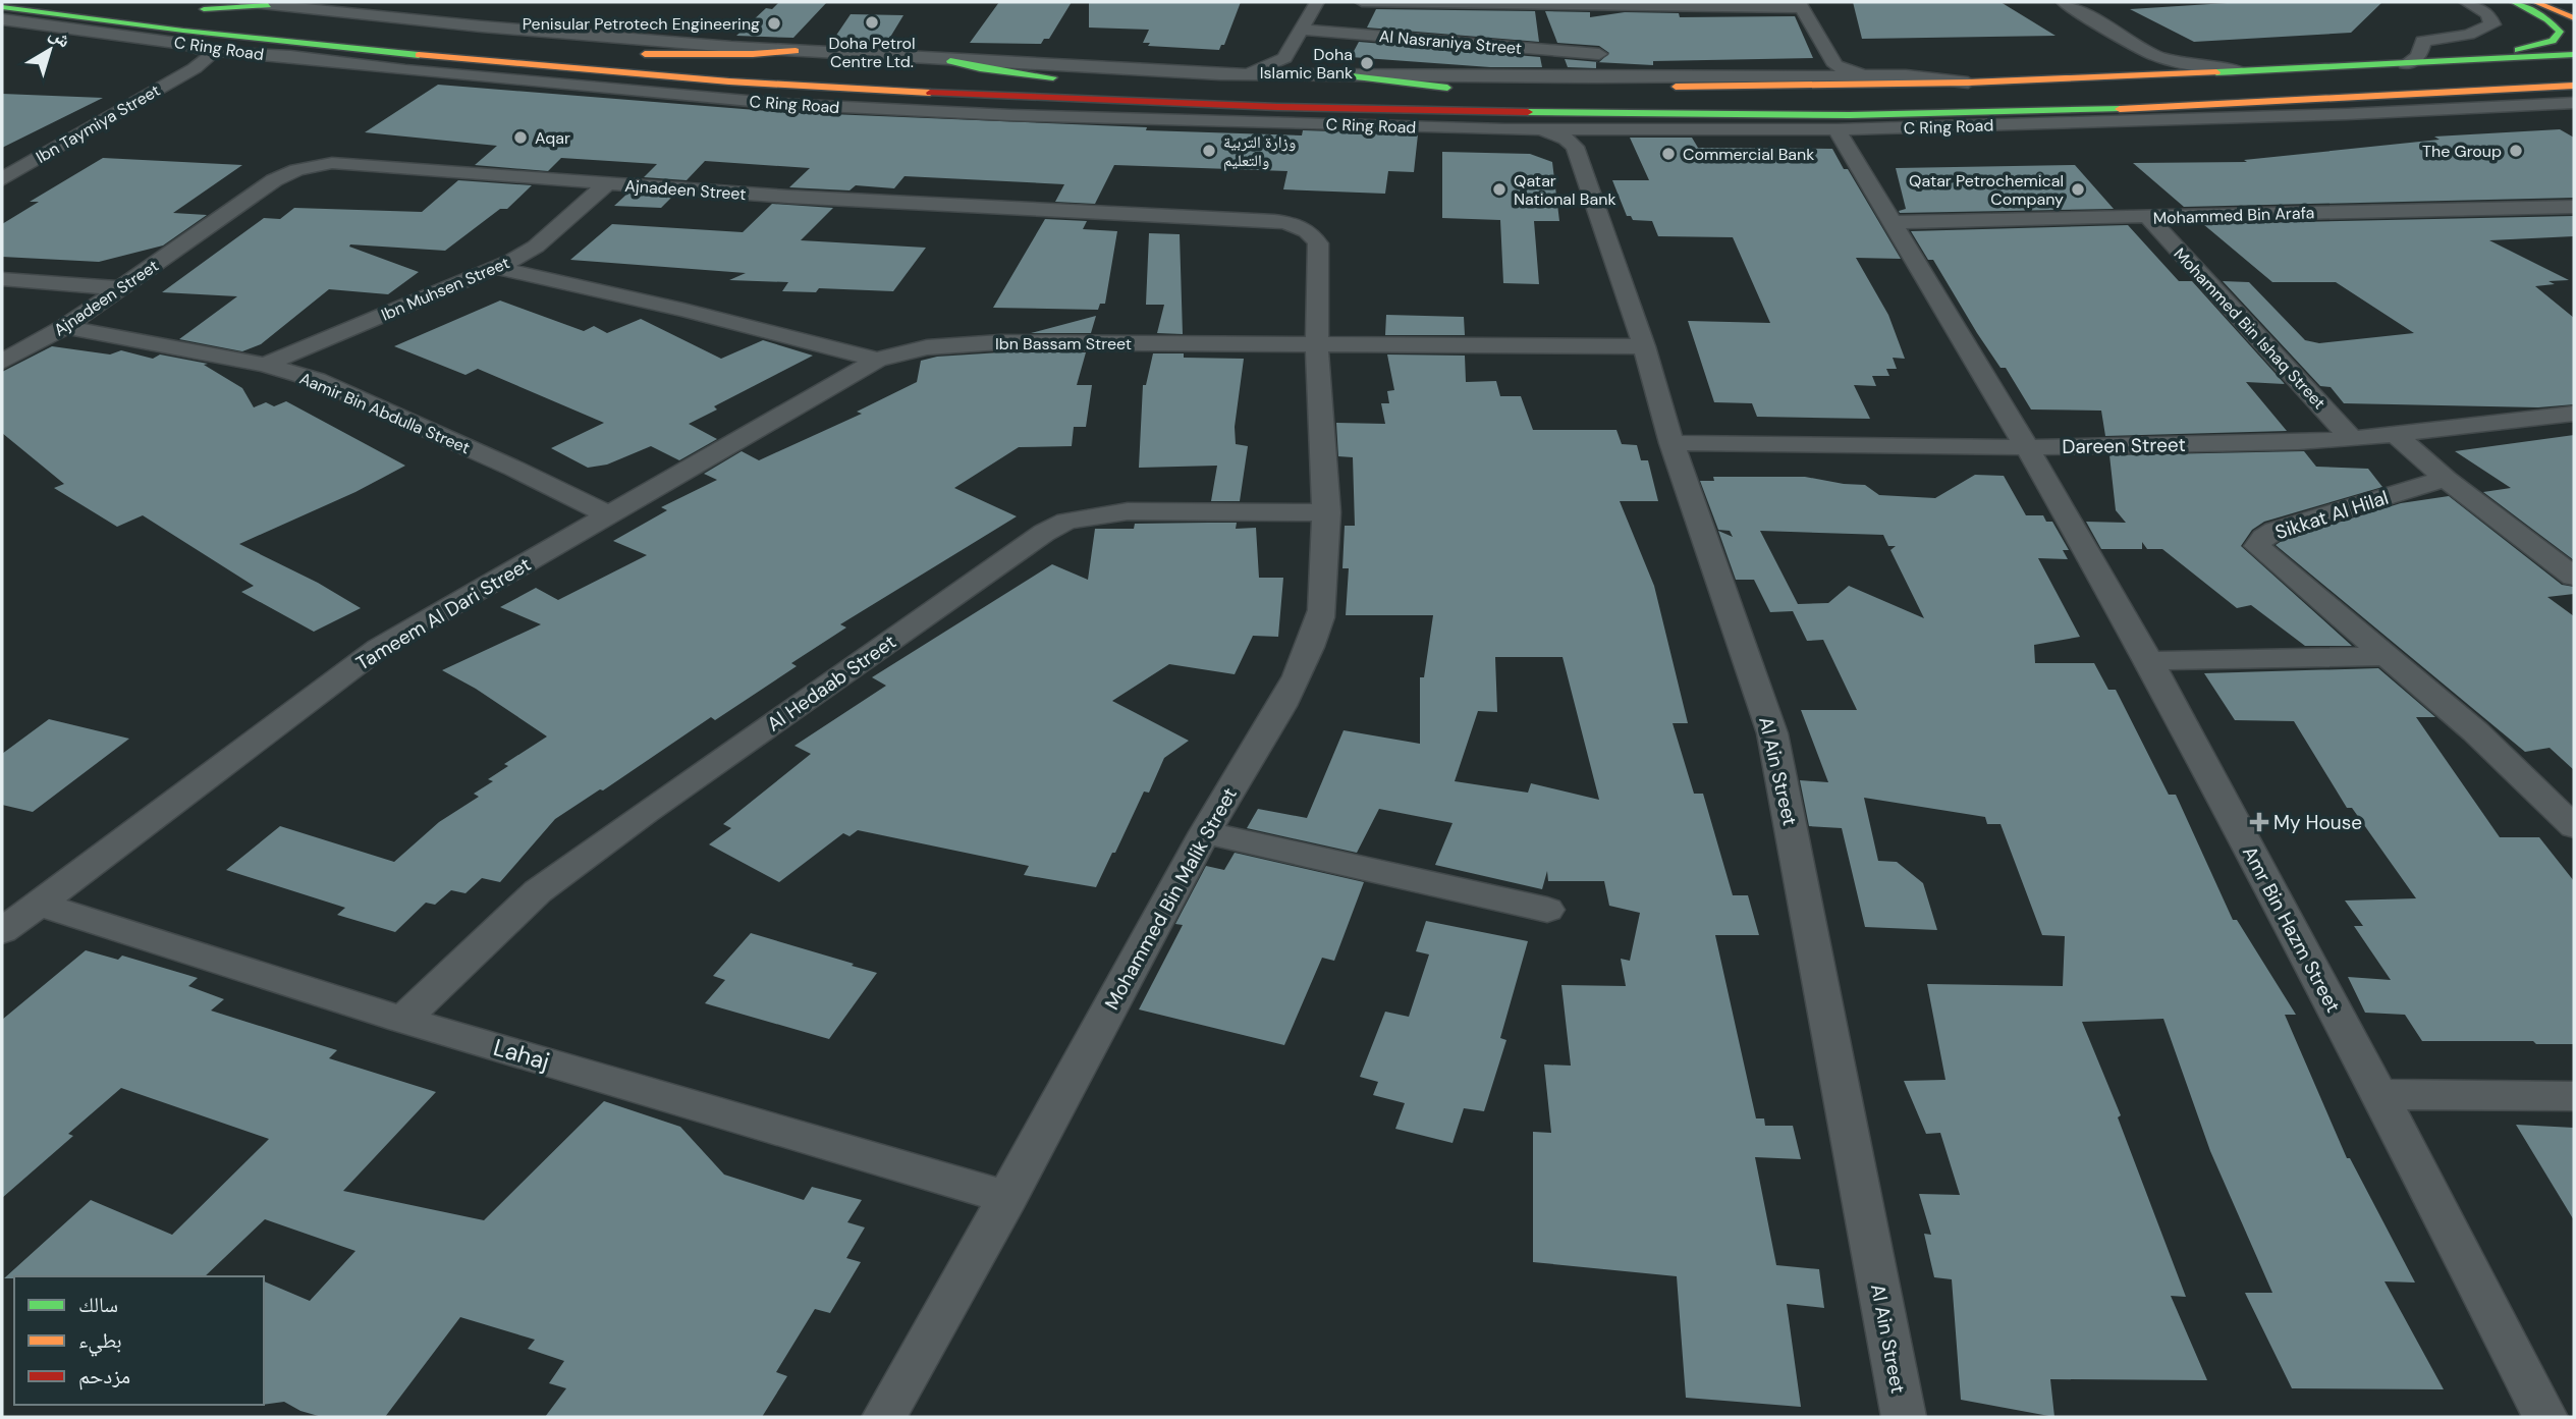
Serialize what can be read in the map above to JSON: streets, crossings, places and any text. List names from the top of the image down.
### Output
{
  "streets": {
    "main road": ["C Ring Road"],
    "street": [
      "Al Nasraniya Street",
      "Ibn Taymiya Street",
      "Ajnadeen Street",
      "Mohammed Bin Arafa",
      "Ibn Muhsen Street",
      "Mohammed Bin Ishaq Street",
      "Ibn Bassam Street",
      "Aamir Bin Abdulla Street",
      "Dareen Street",
      "Sikkat Al Hilal",
      "Tameem Al Dari Street",
      "Al Hedaab Street",
      "Al Ain Street",
      "Mohammed Bin Malik Street",
      "Amr Bin Hazm Street",
      "Lahaj"
    ]
  },
  "crossings": [
    ["Al Nasraniya Street", "C Ring Road"],
    ["C Ring Road", "Ibn Taymiya Street"],
    ["C Ring Road", "Al Ain Street"],
    ["Ajnadeen Street", "Ibn Muhsen Street"],
    ["Ajnadeen Street", "Ibn Bassam Street"],
    ["Ajnadeen Street", "Aamir Bin Abdulla Street"],
    ["Ajnadeen Street", "Mohammed Bin Malik Street"],
    ["Mohammed Bin Arafa", "Mohammed Bin Ishaq Street"],
    ["Ibn Muhsen Street", "Aamir Bin Abdulla Street"],
    ["Mohammed Bin Ishaq Street", "Dareen Street"],
    ["Ibn Bassam Street", "Tameem Al Dari Street"],
    ["Ibn Bassam Street", "Al Ain Street"],
    ["Ibn Bassam Street", "Mohammed Bin Malik Street"],
    ["Aamir Bin Abdulla Street", "Tameem Al Dari Street"],
    ["Dareen Street", "Al Ain Street"],
    ["Dareen Street", "Amr Bin Hazm Street"],
    ["Tameem Al Dari Street", "Lahaj"],
    ["Al Hedaab Street", "Mohammed Bin Malik Street"],
    ["Al Hedaab Street", "Lahaj"],
    ["Mohammed Bin Malik Street", "Lahaj"]
  ],
  "places": {
    "other": [
      "Doha Petrol Centre Ltd.",
      "Penisular Petrotech Engineering",
      "Doha Islamic Bank",
      "Aqar",
      "وزارة التربية والتعليم",
      "The Group",
      "Commercial Bank",
      "Qatar National Bank",
      "Qatar Petrochemical Company"
    ],
    "health": ["My House"]
  },
  "legend": ["سالك", "بطيء", "مزدحم"],
  "north": "top right"
}
